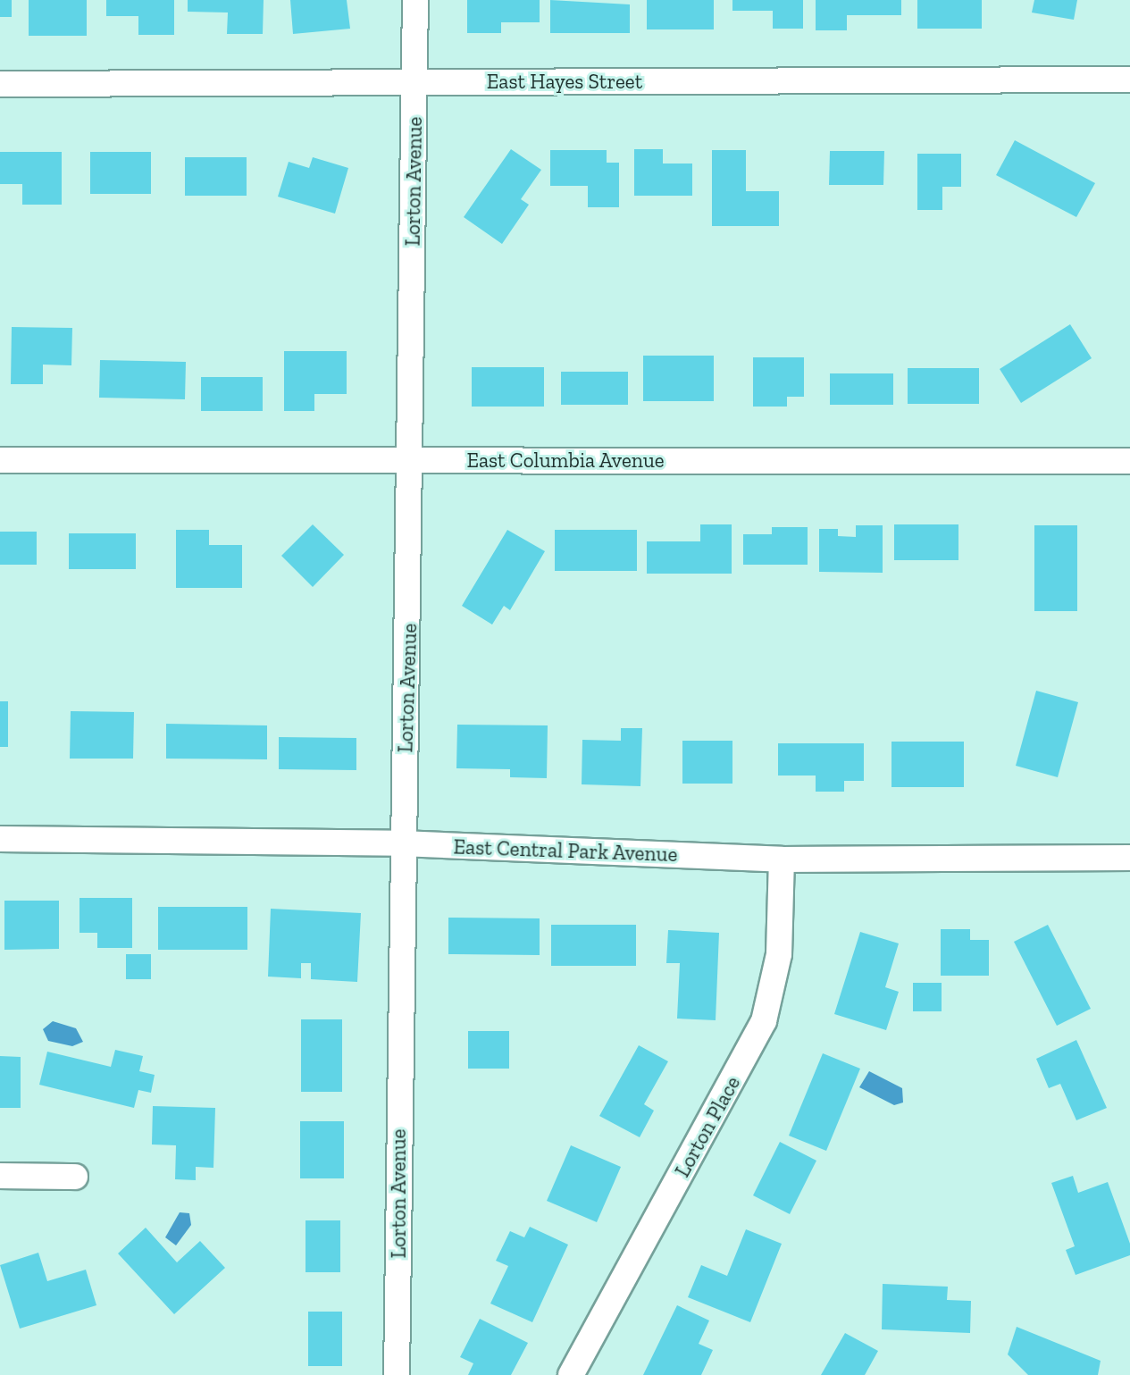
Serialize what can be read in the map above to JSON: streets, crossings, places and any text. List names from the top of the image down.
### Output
{
  "streets": {
    "street": [
      "East Hayes Street",
      "Lorton Avenue",
      "East Columbia Avenue",
      "East Central Park Avenue",
      "Lorton Place"
    ]
  },
  "crossings": [
    ["East Hayes Street", "Lorton Avenue"],
    ["Lorton Avenue", "East Columbia Avenue"],
    ["Lorton Avenue", "East Central Park Avenue"],
    ["East Central Park Avenue", "Lorton Place"]
  ]
}
